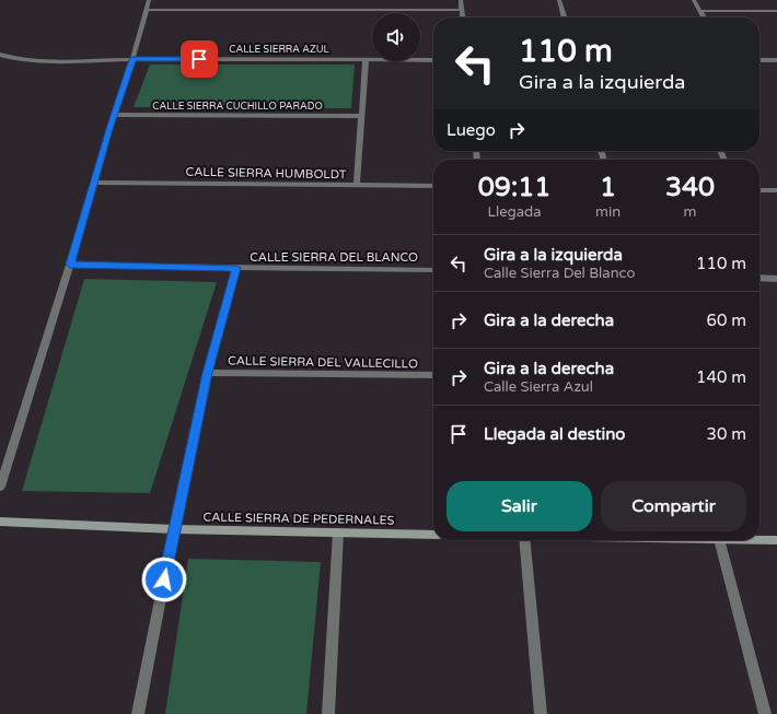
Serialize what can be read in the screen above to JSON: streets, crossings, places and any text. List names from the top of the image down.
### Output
{
  "streets": {
    "main road": ["CALLE SIERRA DE PEDERNALES"],
    "street": [
      "CALLE SIERRA AZUL",
      "CALLE SIERRA CUCHILLO PARADO",
      "CALLE SIERRA HUMBOLDT",
      "CALLE SIERRA DEL BLANCO",
      "CALLE SIERRA DEL VALLECILLO"
    ]
  },
  "page": {
    "turn": ["110 m", "Gira a la izquierda"],
    "then": "Luego",
    "eta": [
      "09:11",
      "Llegada",
      "1",
      "min",
      "340",
      "m"
    ],
    "list": [
      {
        "name": "Gira a la izquierda",
        "note": "Calle Sierra Del Blanco",
        "value": "110 m"
      },
      {
        "name": "Gira a la derecha",
        "value": "60 m"
      },
      {
        "name": "Gira a la derecha",
        "note": "Calle Sierra Azul",
        "value": "140 m"
      },
      {
        "name": "Llegada al destino",
        "value": "30 m"
      }
    ],
    "buttons": ["Salir", "Compartir"]
  }
}
